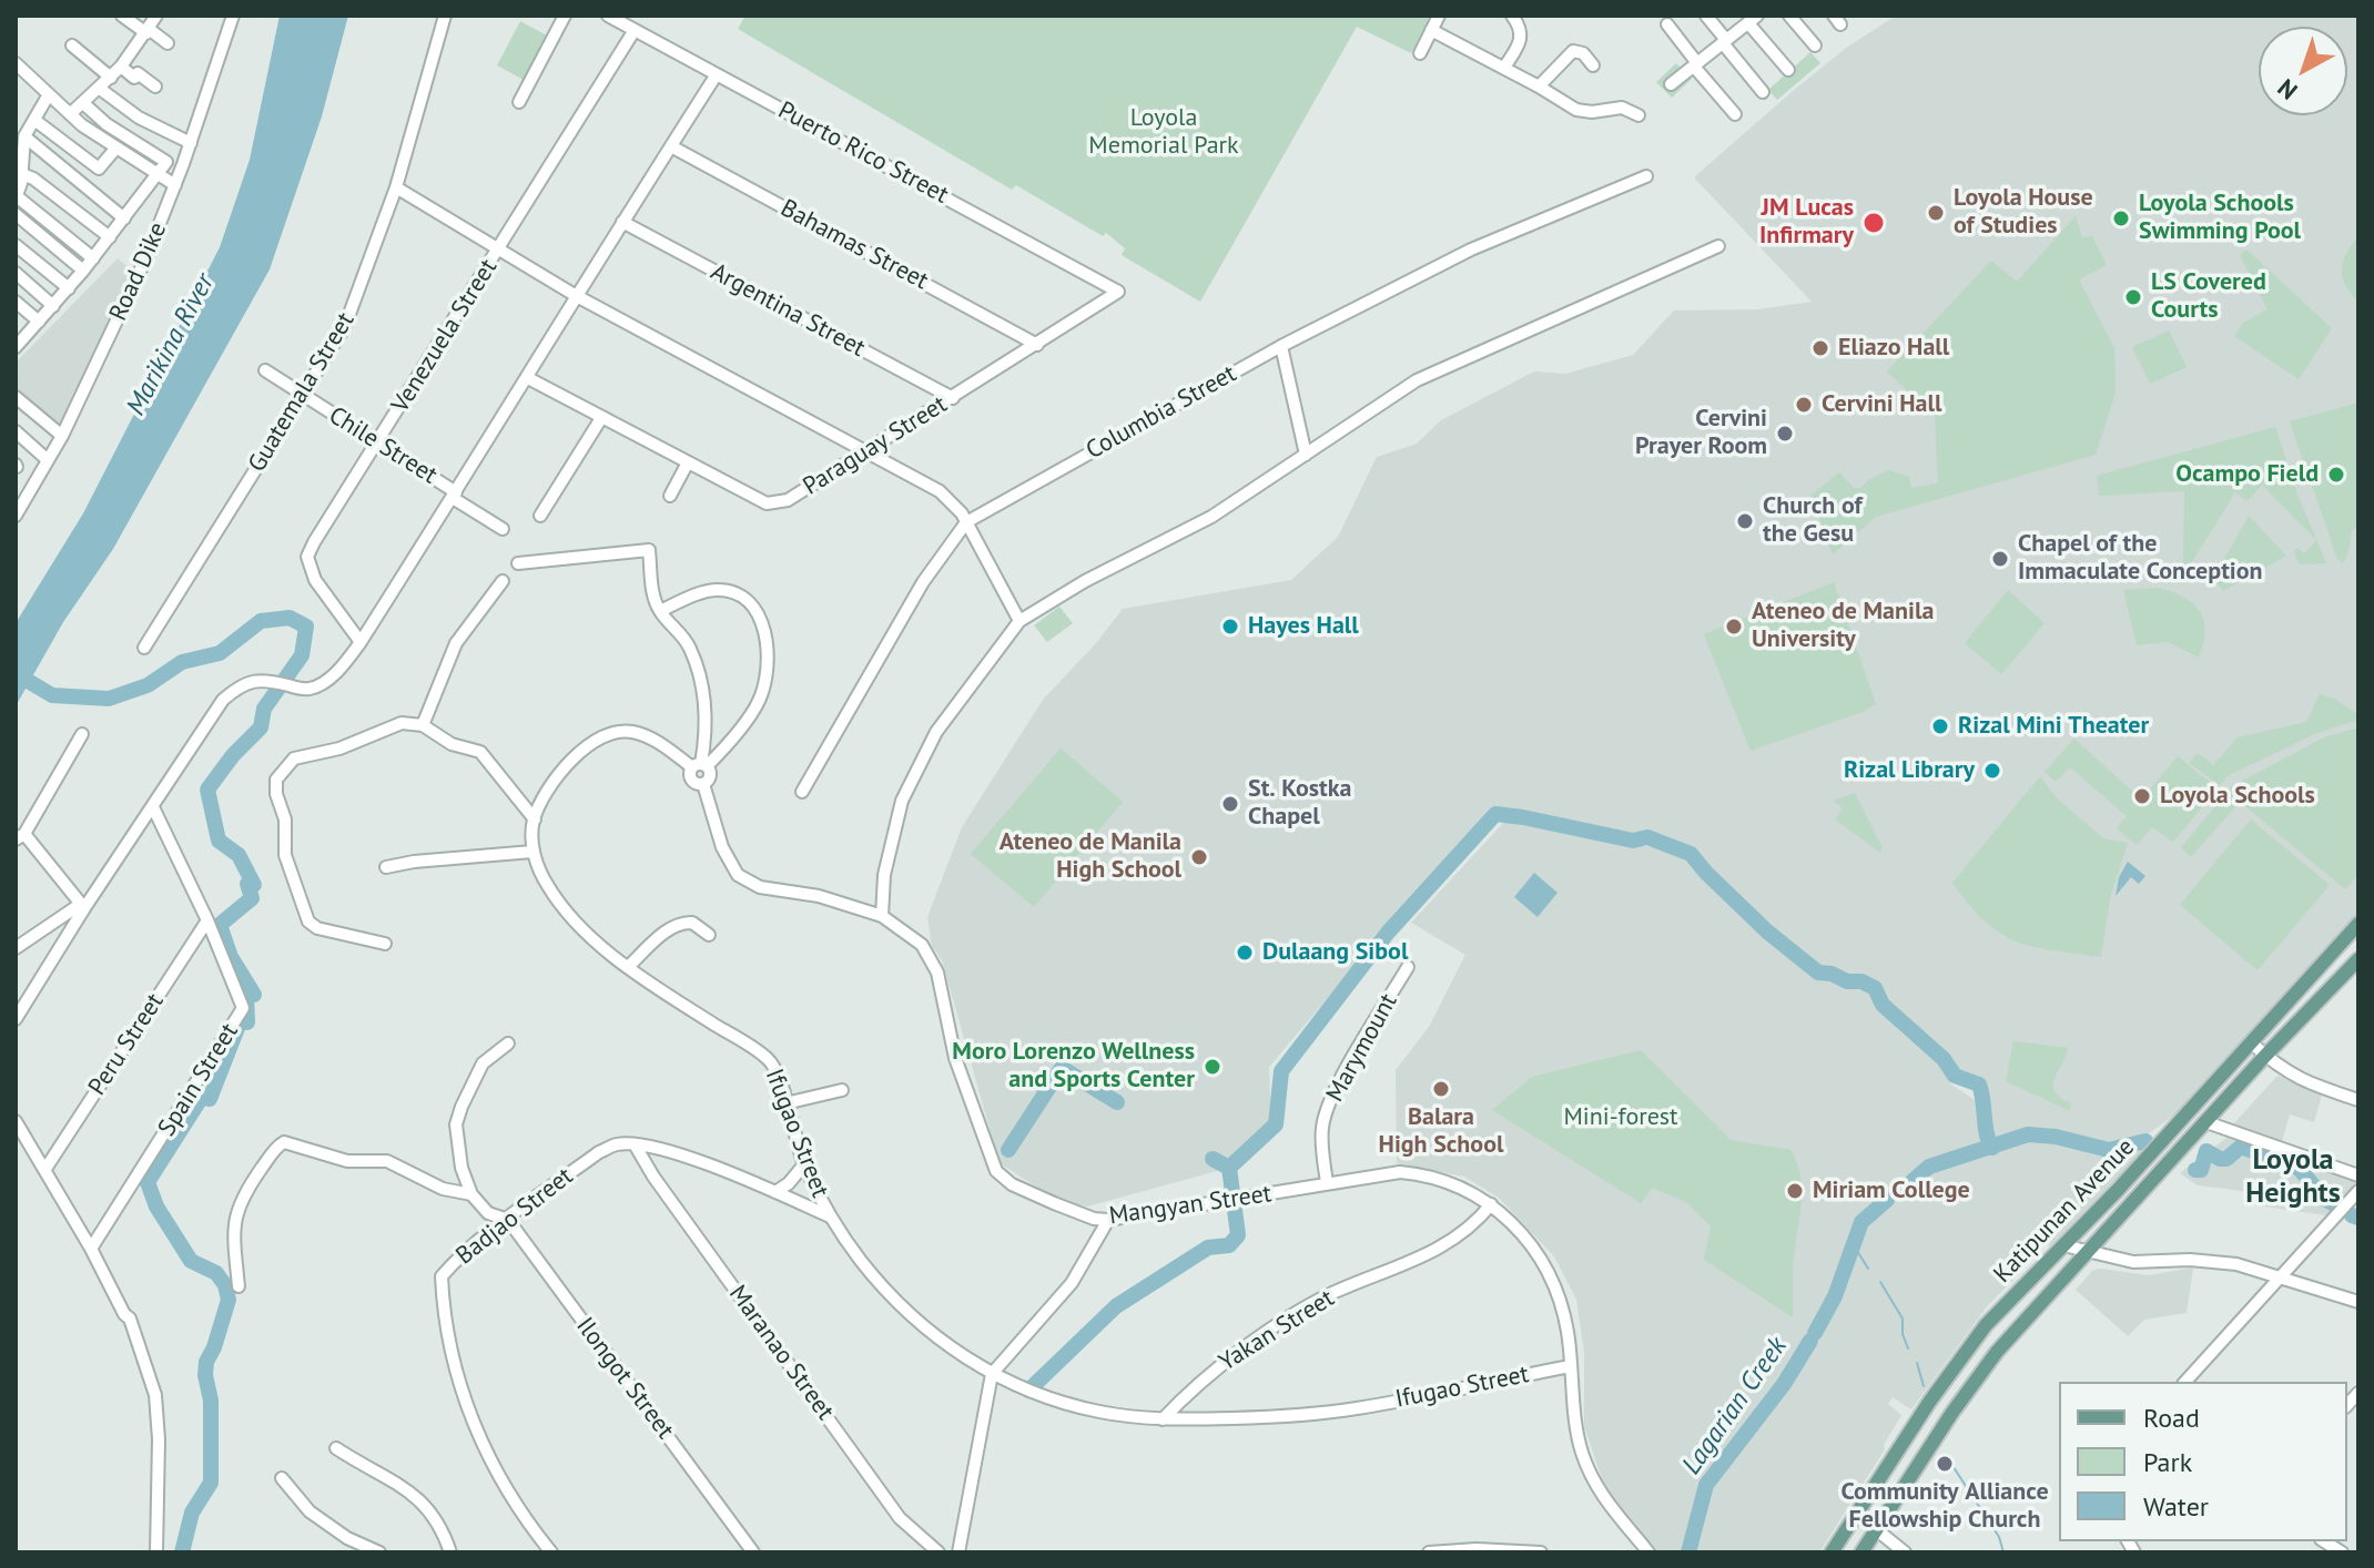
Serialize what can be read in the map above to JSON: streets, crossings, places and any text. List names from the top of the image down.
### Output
{
  "streets": {
    "main road": ["Katipunan Avenue"],
    "street": [
      "Puerto Rico Street",
      "Bahamas Street",
      "Road Dike",
      "Argentina Street",
      "Venezuela Street",
      "Guatemala Street",
      "Columbia Street",
      "Chile Street",
      "Paraguay Street",
      "Peru Street",
      "Marymount",
      "Spain Street",
      "Ifugao Street",
      "Mangyan Street",
      "Badjao Street",
      "Yakan Street",
      "Maranao Street",
      "Ilongot Street"
    ]
  },
  "crossings": [
    ["Puerto Rico Street", "Venezuela Street"],
    ["Puerto Rico Street", "Paraguay Street"],
    ["Bahamas Street", "Paraguay Street"],
    ["Argentina Street", "Paraguay Street"],
    ["Venezuela Street", "Chile Street"],
    ["Guatemala Street", "Chile Street"],
    ["Peru Street", "Spain Street"],
    ["Marymount", "Mangyan Street"],
    ["Ifugao Street", "Mangyan Street"],
    ["Ifugao Street", "Badjao Street"],
    ["Ifugao Street", "Yakan Street"],
    ["Mangyan Street", "Yakan Street"],
    ["Badjao Street", "Maranao Street"],
    ["Badjao Street", "Ilongot Street"]
  ],
  "districts": ["Loyola Heights"],
  "water": ["Marikina River", "Lagarian Creek"],
  "parks": ["Loyola Memorial Park", "Mini-forest"],
  "places": [
    "Loyola House of Studies",
    "Loyola Schools Swimming Pool",
    "JM Lucas Infirmary",
    "LS Covered Courts",
    "Eliazo Hall",
    "Cervini Hall",
    "Cervini Prayer Room",
    "Ocampo Field",
    "Church of the Gesu",
    "Chapel of the Immaculate Conception",
    "Hayes Hall",
    "Ateneo de Manila University",
    "Rizal Mini Theater",
    "Rizal Library",
    "Loyola Schools",
    "St. Kostka Chapel",
    "Ateneo de Manila High School",
    "Dulaang Sibol",
    "Moro Lorenzo Wellness and Sports Center",
    "Balara High School",
    "Miriam College",
    "Community Alliance Fellowship Church"
  ],
  "legend": ["Road", "Park", "Water"],
  "north": "bottom left"
}
